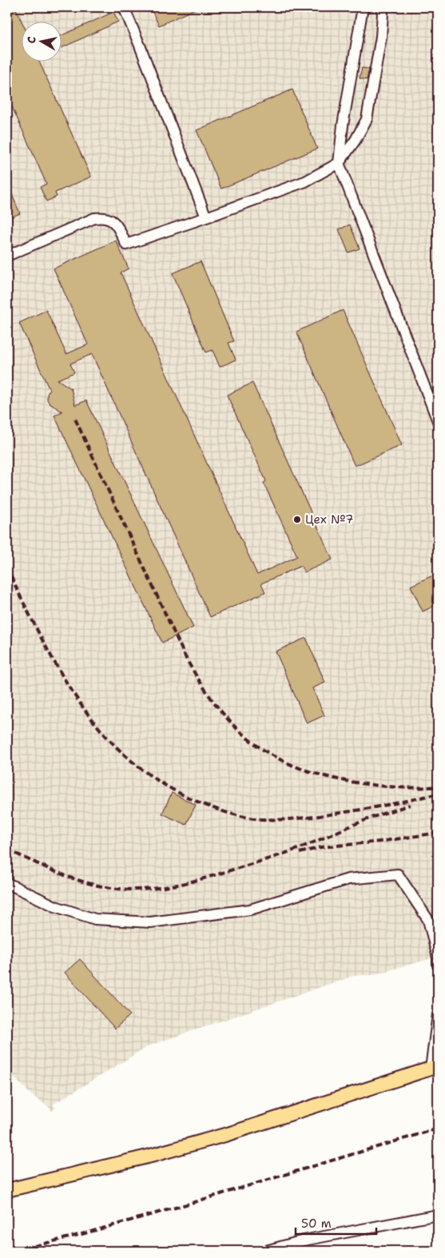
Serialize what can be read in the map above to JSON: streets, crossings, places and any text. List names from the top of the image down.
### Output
{
  "places": ["Цех №7"],
  "scale_bar": "50 m",
  "north": "left"
}
